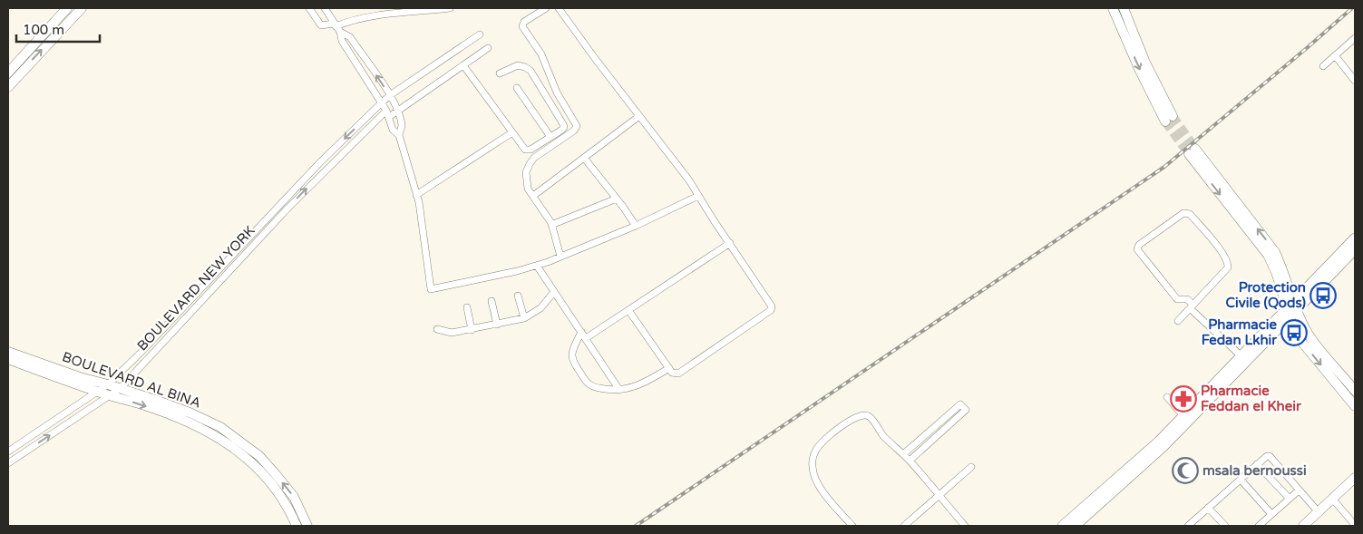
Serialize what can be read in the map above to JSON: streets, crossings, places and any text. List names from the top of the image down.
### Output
{
  "streets": {
    "street": ["BOULEVARD NEW YORK", "BOULEVARD AL BINA"]
  },
  "crossings": [
    ["BOULEVARD NEW YORK", "BOULEVARD AL BINA"]
  ],
  "places": {
    "bus stop": ["Protection Civile (Qods)", "Pharmacie Fedan Lkhir"],
    "pharmacy": ["Pharmacie Feddan el Kheir"],
    "mosque": ["msala bernoussi"]
  },
  "scale_bar": "100 m"
}
